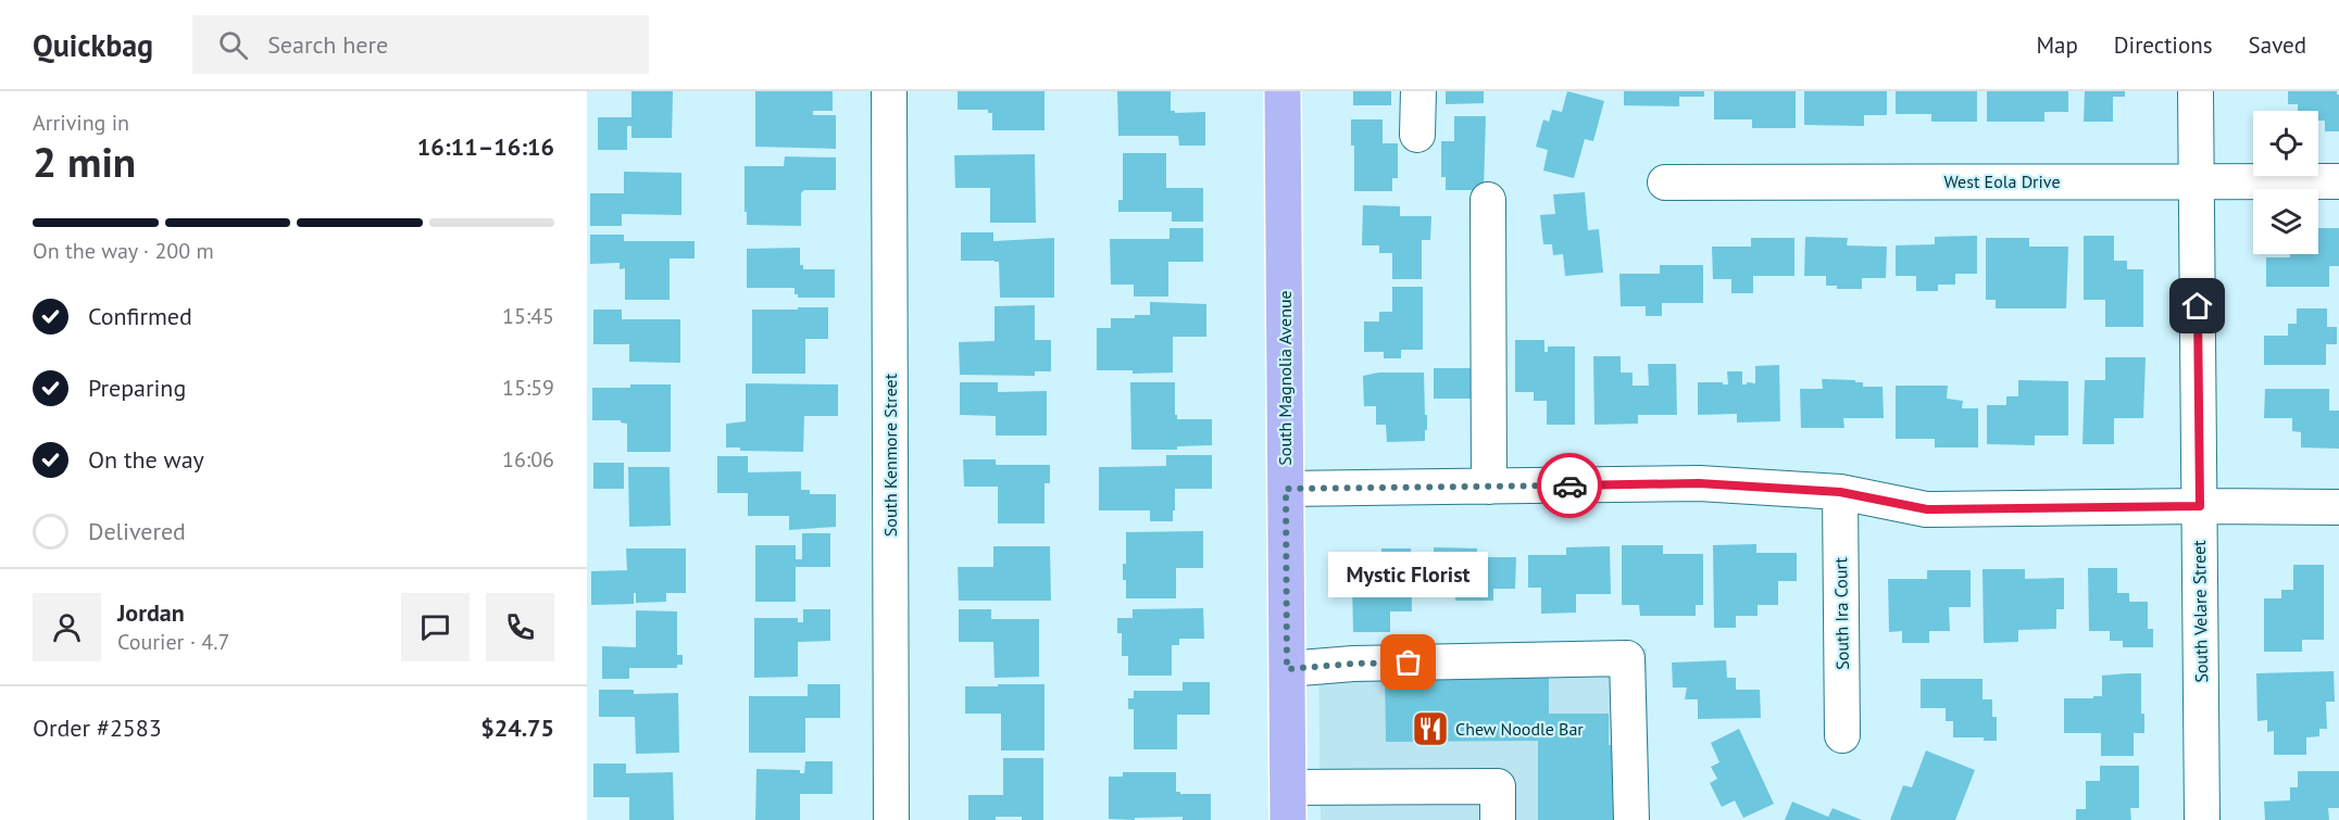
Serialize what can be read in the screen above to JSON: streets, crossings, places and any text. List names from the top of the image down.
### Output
{
  "streets": {
    "main road": ["South Magnolia Avenue"],
    "street": [
      "West Eola Drive",
      "South Kenmore Street",
      "South Velare Street",
      "South Ira Court"
    ]
  },
  "crossings": [
    ["West Eola Drive", "South Velare Street"]
  ],
  "places": {
    "other": ["Mystic Florist"],
    "restaurant": ["Chew Noodle Bar"]
  },
  "page": {
    "header": "Quickbag",
    "search": "Search here",
    "nav": ["Map", "Directions", "Saved"],
    "heading": ["2 min", "Arriving in", "16:11–16:16"],
    "panel": [
      "Jordan",
      "Courier · 4.7",
      "Order #2583",
      "$24.75"
    ],
    "bar": "On the way · 200 m",
    "list": [
      ["Confirmed", "15:45"],
      ["Preparing", "15:59"],
      ["On the way", "16:06"],
      "Delivered"
    ],
    "bubble": "Mystic Florist"
  }
}
